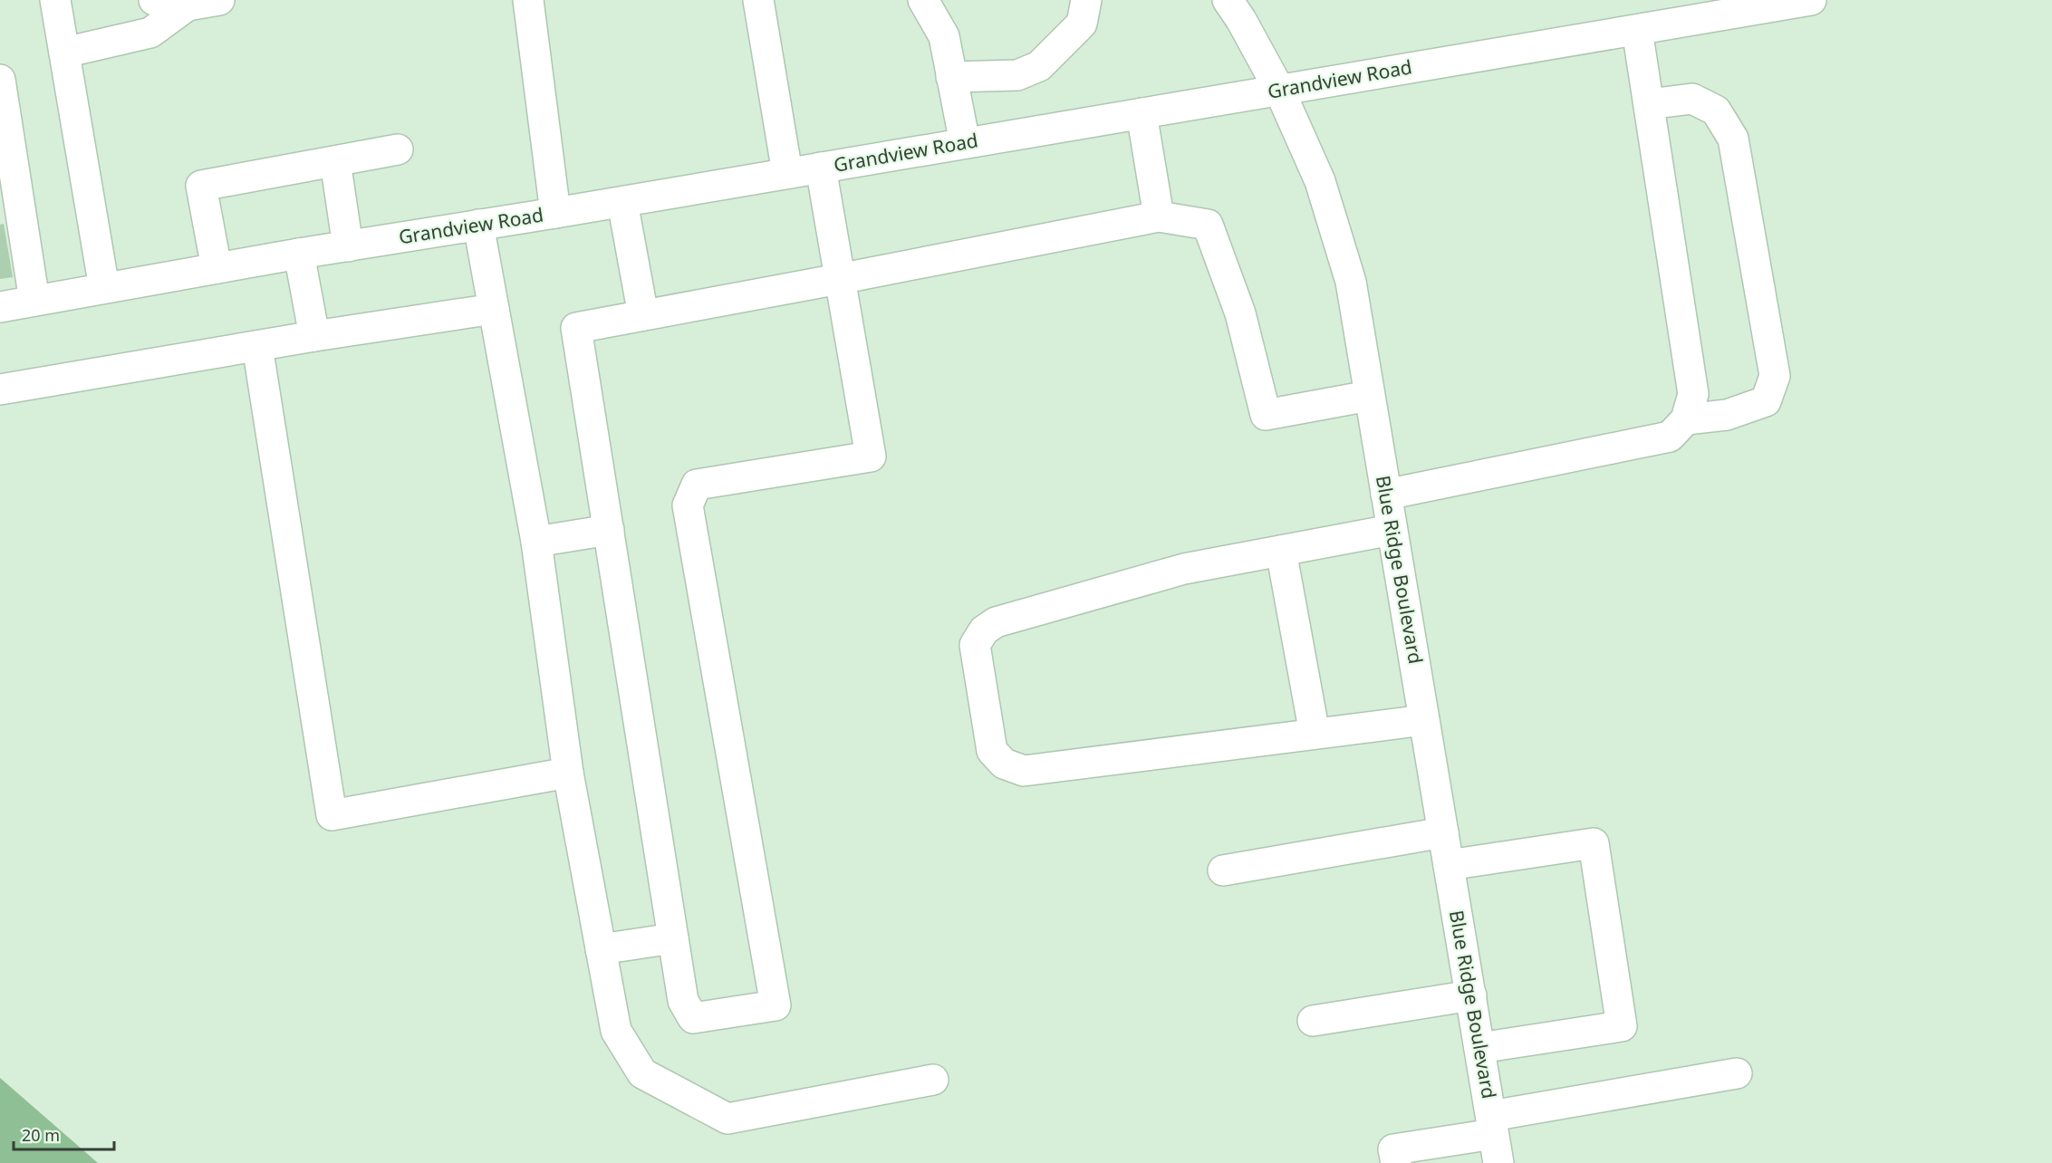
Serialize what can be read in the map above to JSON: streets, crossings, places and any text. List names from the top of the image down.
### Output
{
  "streets": {
    "street": ["Grandview Road", "Blue Ridge Boulevard"]
  },
  "crossings": [
    ["Grandview Road", "Blue Ridge Boulevard"]
  ],
  "scale_bar": "20 m"
}
